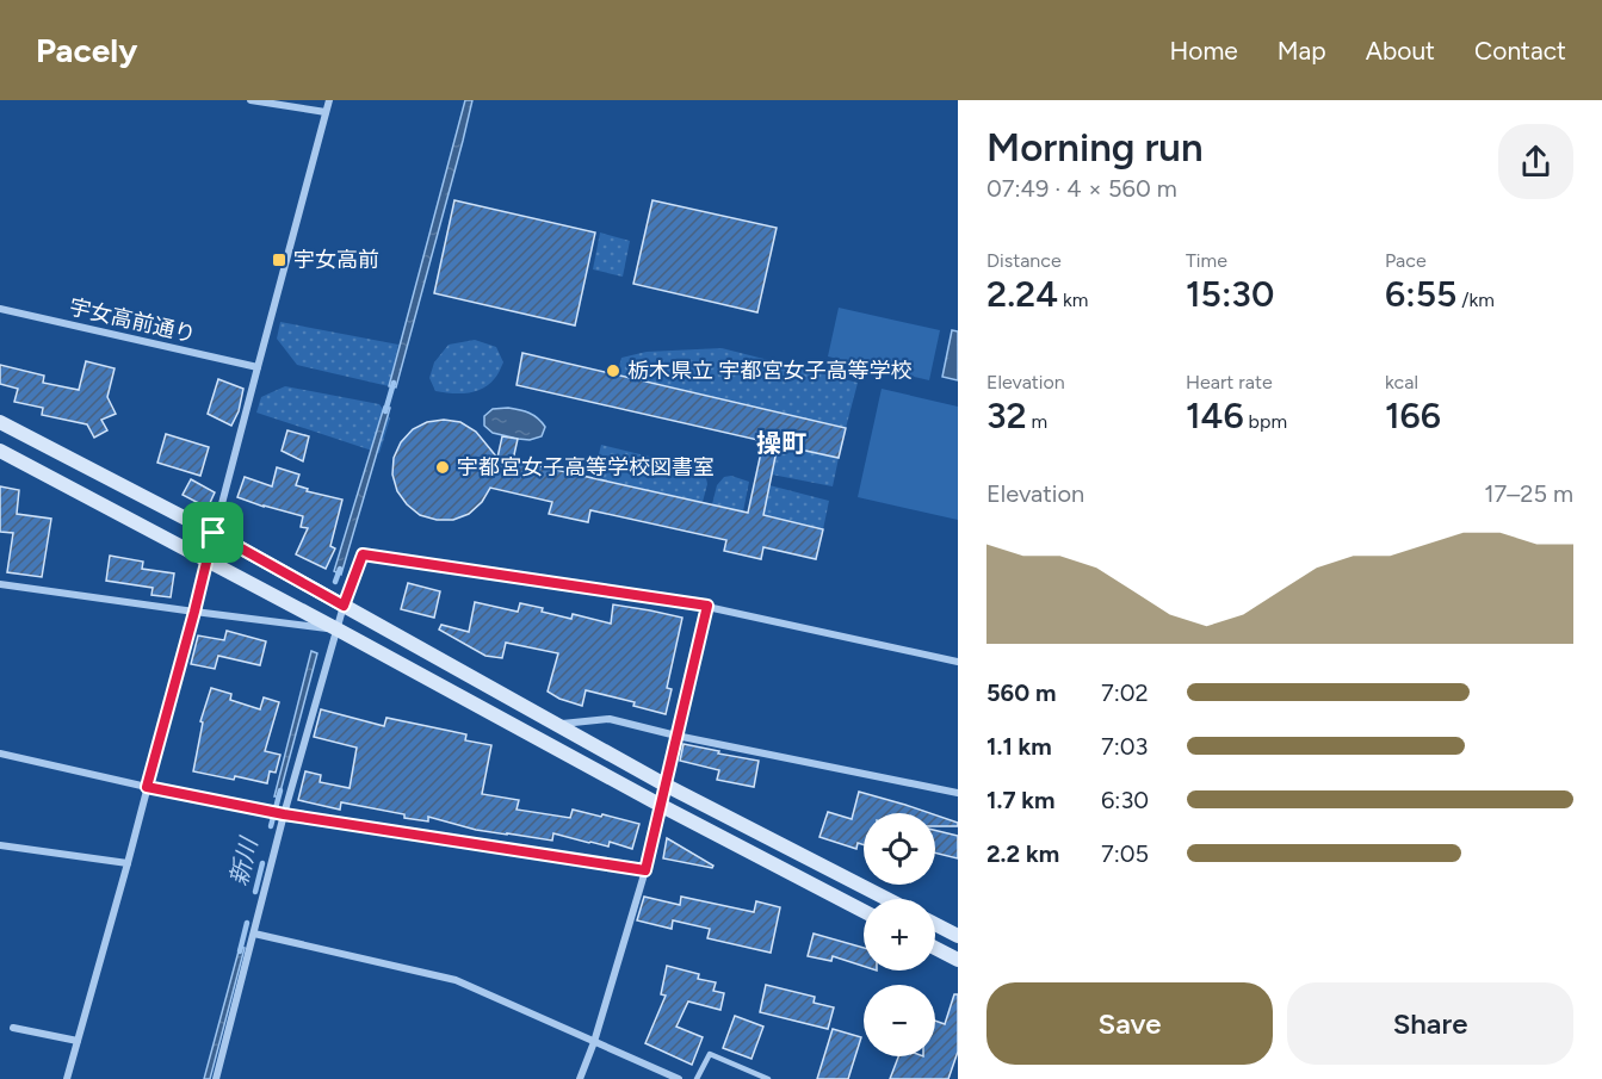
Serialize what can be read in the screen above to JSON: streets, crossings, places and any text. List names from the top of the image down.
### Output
{
  "streets": {
    "street": ["宇女高前通り"]
  },
  "districts": ["操町"],
  "water": ["新川"],
  "places": {
    "transit": ["宇女高前"],
    "other": ["栃木県立 宇都宮女子高等学校", "宇都宮女子高等学校図書室"]
  },
  "page": {
    "header": "Pacely",
    "nav": [
      "Home",
      "Map",
      "About",
      "Contact"
    ],
    "heading": ["Morning run", "07:49 · 4 × 560 m"],
    "stats": [
      ["Distance", "2.24 km"],
      ["Time", "15:30"],
      ["Pace", "6:55 /km"],
      ["Elevation", "32 m"],
      ["Heart rate", "146 bpm"],
      ["kcal", "166"]
    ],
    "chart": ["Elevation", "17–25 m"],
    "list": [
      {
        "name": "560 m",
        "note": "7:02"
      },
      {
        "name": "1.1 km",
        "note": "7:03"
      },
      {
        "name": "1.7 km",
        "note": "6:30"
      },
      {
        "name": "2.2 km",
        "note": "7:05"
      }
    ],
    "map_buttons": ["+", "−"],
    "buttons": ["Save", "Share"]
  }
}
